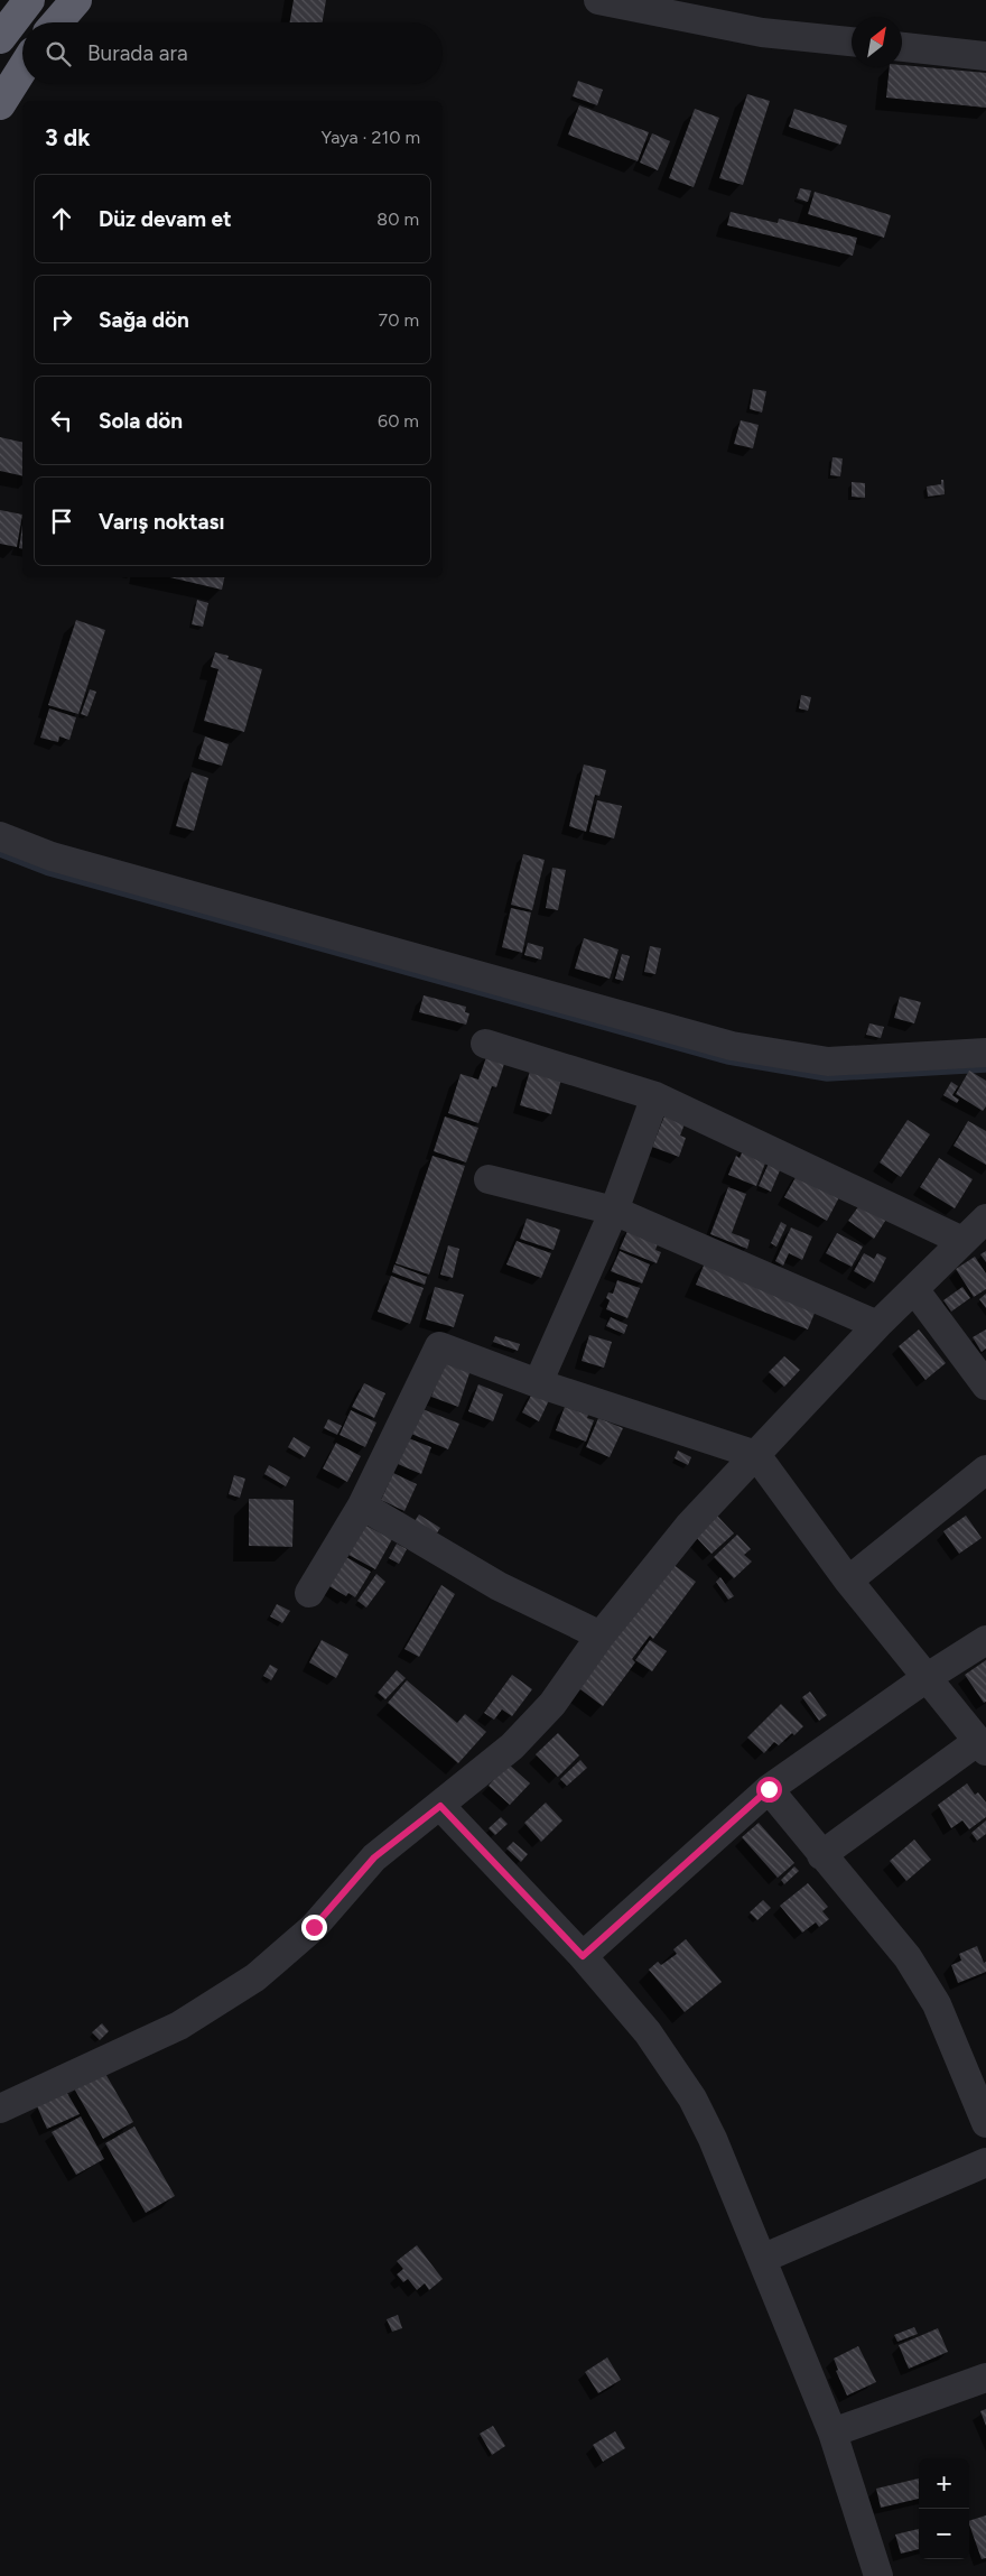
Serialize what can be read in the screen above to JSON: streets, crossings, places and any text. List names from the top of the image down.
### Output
{
  "north": "top right",
  "page": {
    "search": "Burada ara",
    "heading": ["3 dk", "Yaya · 210 m"],
    "list": [
      ["Düz devam et", "80 m"],
      ["Sağa dön", "70 m"],
      ["Sola dön", "60 m"],
      "Varış noktası"
    ],
    "map_buttons": ["+", "−"]
  }
}
